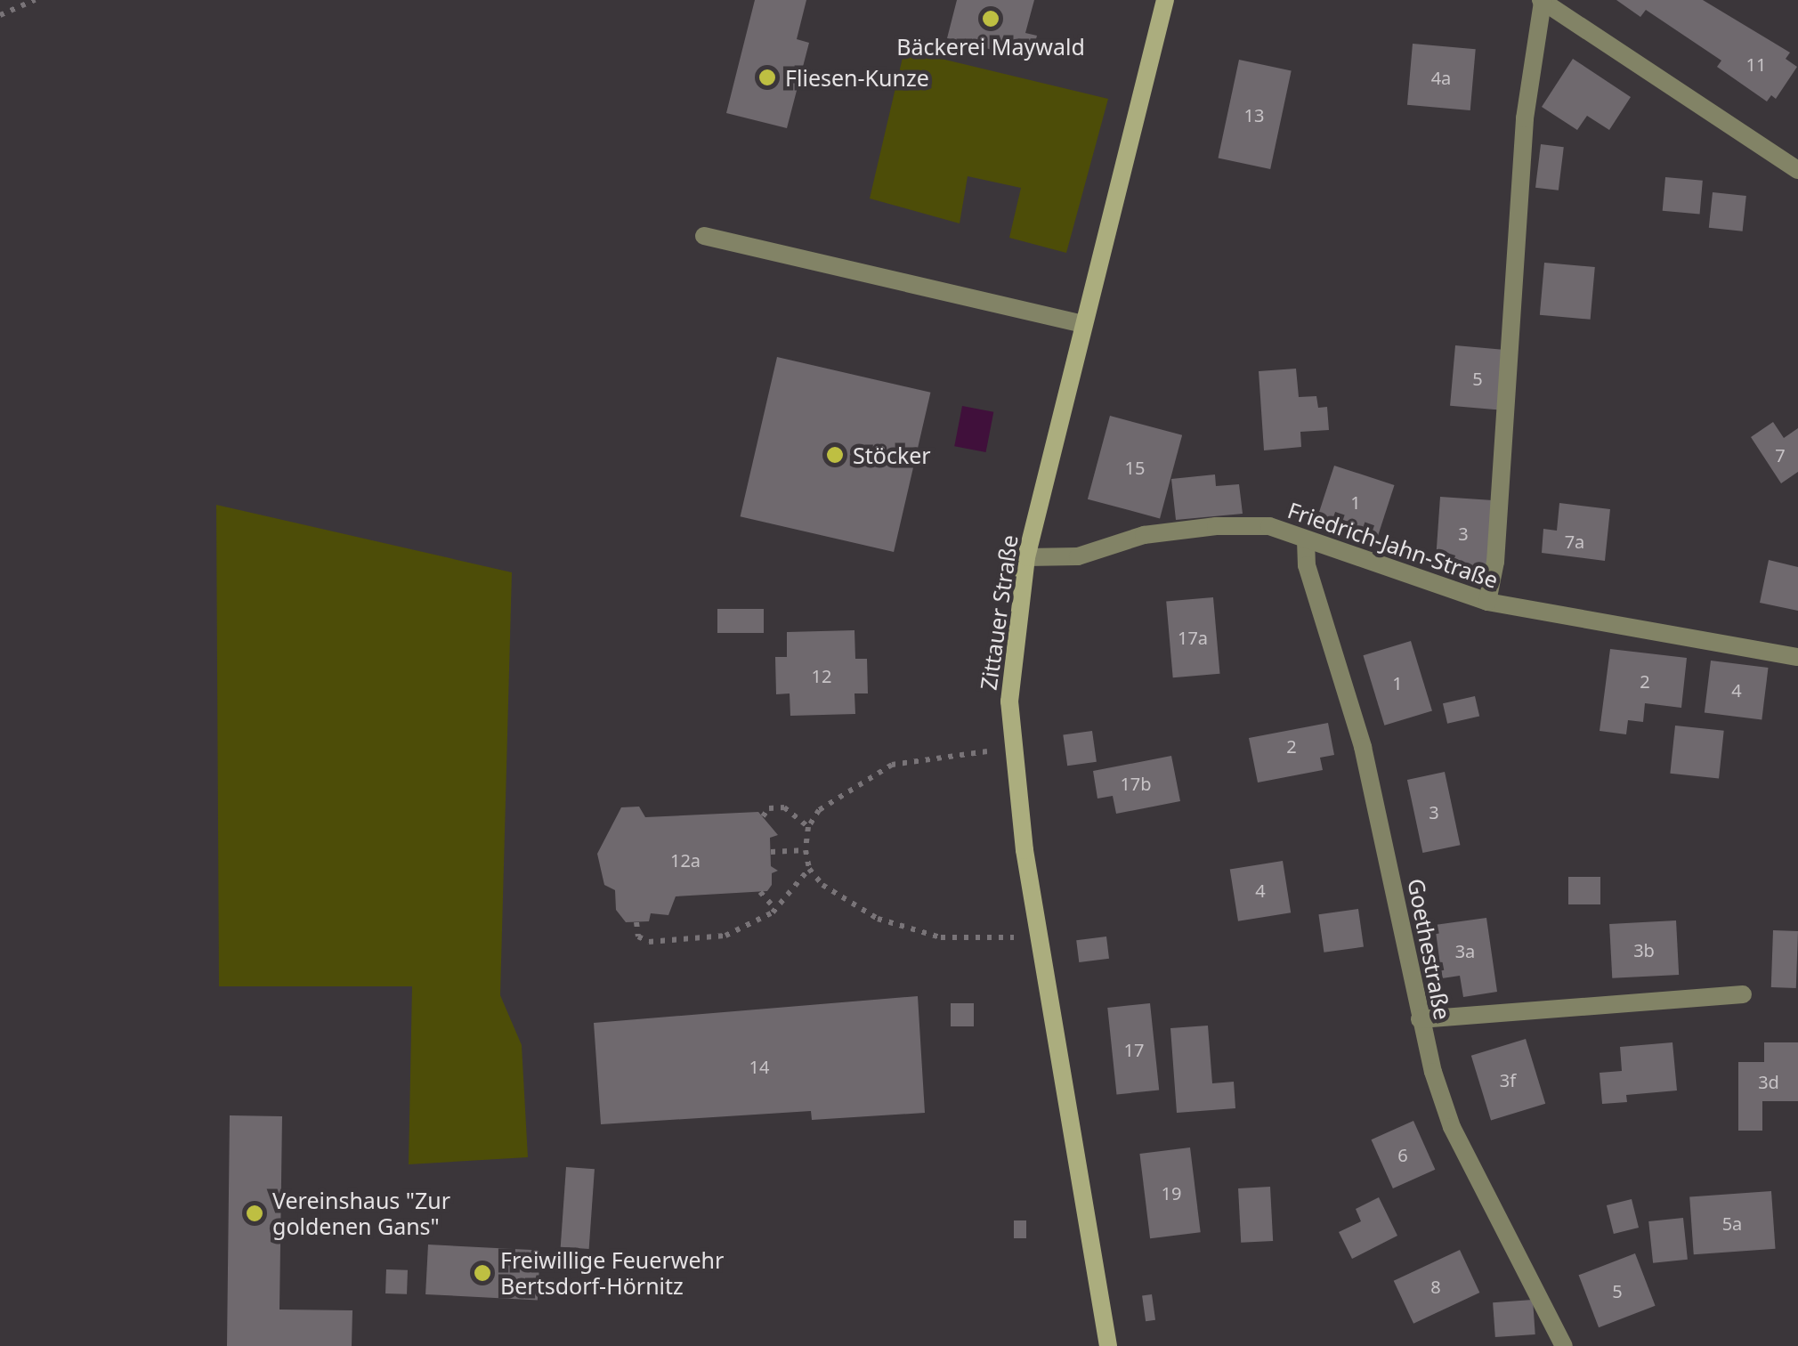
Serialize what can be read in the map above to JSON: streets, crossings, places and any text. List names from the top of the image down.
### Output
{
  "streets": {
    "main road": ["Zittauer Straße"],
    "street": ["Friedrich-Jahn-Straße", "Goethestraße"]
  },
  "crossings": [
    ["Friedrich-Jahn-Straße", "Zittauer Straße"],
    ["Friedrich-Jahn-Straße", "Goethestraße"]
  ],
  "places": [
    "Bäckerei Maywald",
    "Fliesen-Kunze",
    "Stöcker",
    "Vereinshaus \"Zur goldenen Gans\"",
    "Freiwillige Feuerwehr Bertsdorf-Hörnitz"
  ],
  "house_numbers": [
    "11",
    "4a",
    "13",
    "5",
    "7",
    "15",
    "1",
    "3",
    "7a",
    "17a",
    "12",
    "2",
    "1",
    "4",
    "2",
    "17b",
    "3",
    "12a",
    "4",
    "3b",
    "3a",
    "17",
    "14",
    "3f",
    "3d",
    "6",
    "19",
    "5a",
    "8",
    "5"
  ]
}
